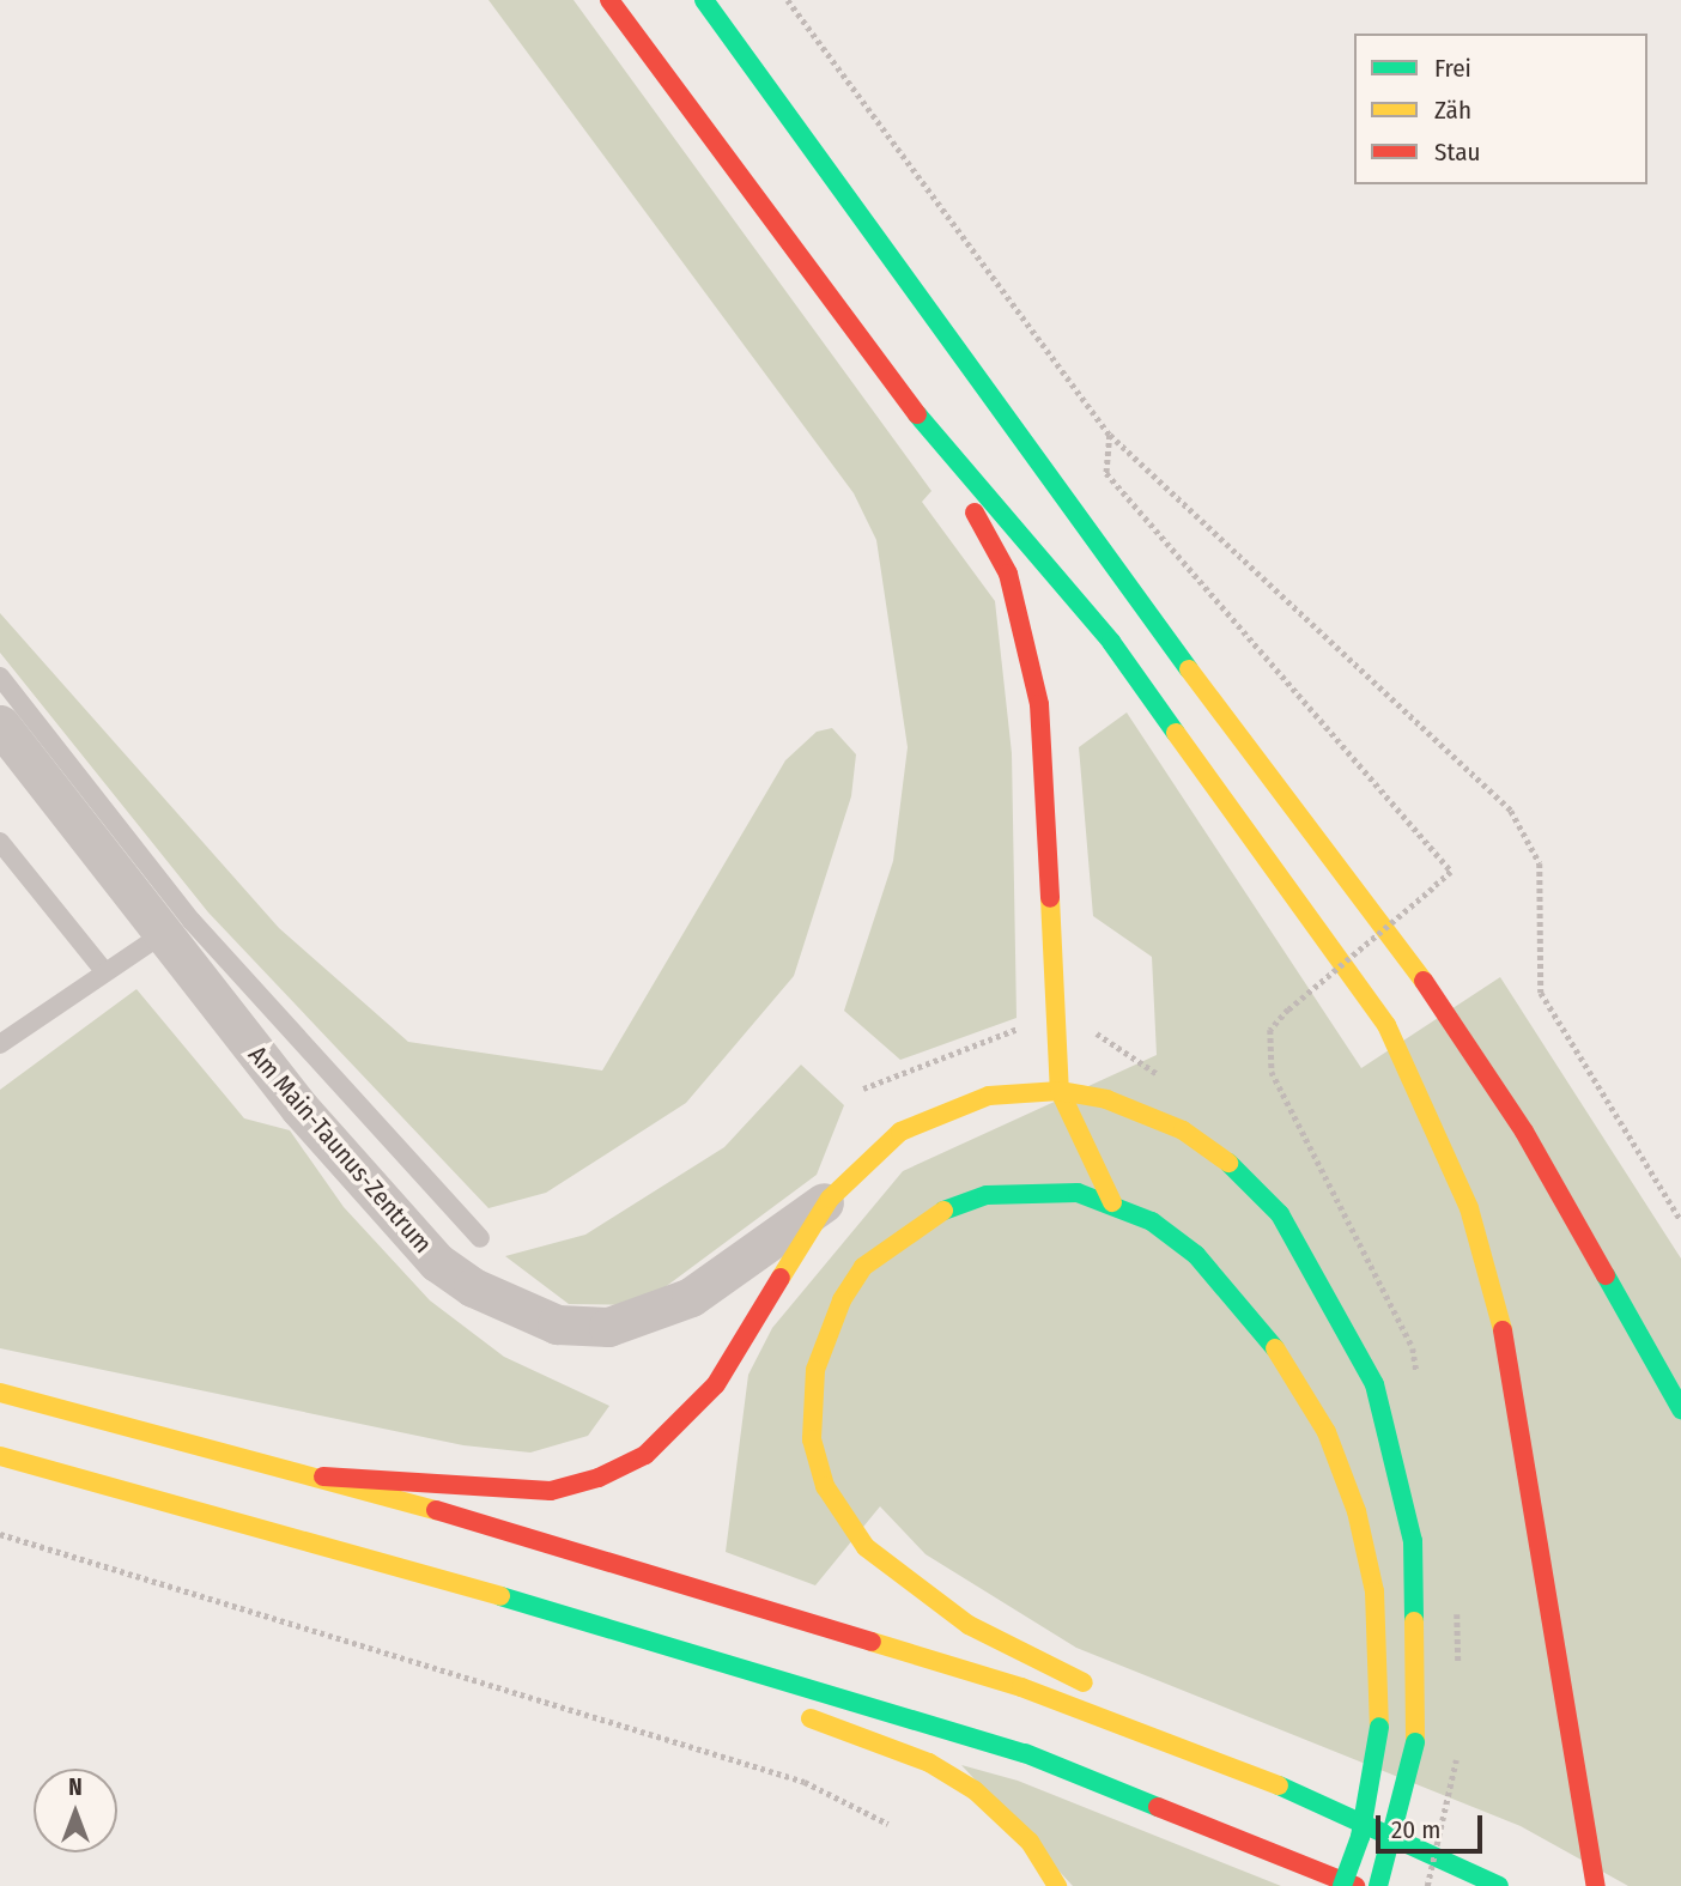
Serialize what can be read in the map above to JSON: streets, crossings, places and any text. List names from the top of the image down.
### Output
{
  "streets": {
    "street": ["Am Main-Taunus-Zentrum"]
  },
  "legend": ["Frei", "Zäh", "Stau"],
  "scale_bar": "20 m",
  "north": "top"
}
